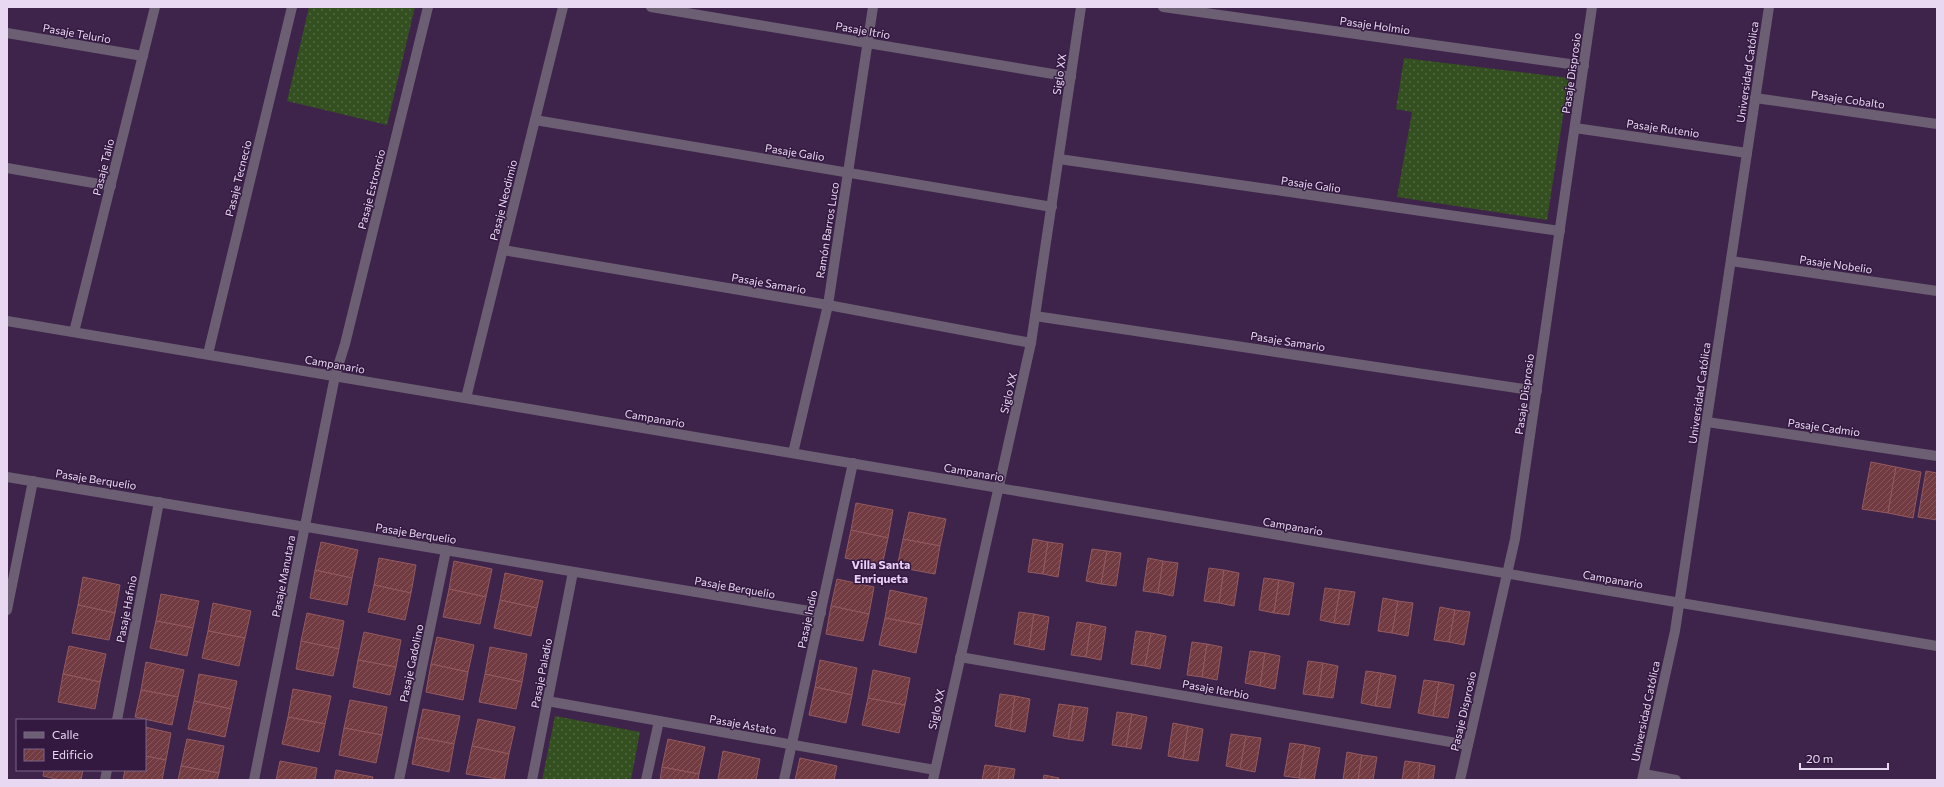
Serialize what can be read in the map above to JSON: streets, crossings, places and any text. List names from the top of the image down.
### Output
{
  "streets": {
    "street": [
      "Pasaje Holmio",
      "Pasaje Itrio",
      "Pasaje Telurio",
      "Universidad Católica",
      "Pasaje Disprosio",
      "Siglo XX",
      "Pasaje Cobalto",
      "Pasaje Rutenio",
      "Pasaje Galio",
      "Pasaje Talio",
      "Pasaje Tecnecio",
      "Pasaje Estroncio",
      "Pasaje Neodimio",
      "Ramón Barros Luco",
      "Pasaje Nobelio",
      "Pasaje Samario",
      "Campanario",
      "Pasaje Cadmio",
      "Pasaje Berquelio",
      "Pasaje Manutara",
      "Pasaje Hafnio",
      "Pasaje Indio",
      "Pasaje Gadolino",
      "Pasaje Paladio",
      "Pasaje Iterbio",
      "Pasaje Astato"
    ]
  },
  "crossings": [
    ["Pasaje Holmio", "Pasaje Disprosio"],
    ["Pasaje Itrio", "Siglo XX"],
    ["Pasaje Itrio", "Ramón Barros Luco"],
    ["Pasaje Telurio", "Pasaje Talio"],
    ["Universidad Católica", "Pasaje Cobalto"],
    ["Universidad Católica", "Pasaje Rutenio"],
    ["Universidad Católica", "Pasaje Nobelio"],
    ["Universidad Católica", "Campanario"],
    ["Universidad Católica", "Pasaje Cadmio"],
    ["Pasaje Disprosio", "Pasaje Rutenio"],
    ["Pasaje Disprosio", "Pasaje Galio"],
    ["Pasaje Disprosio", "Pasaje Samario"],
    ["Pasaje Disprosio", "Campanario"],
    ["Pasaje Disprosio", "Pasaje Iterbio"],
    ["Siglo XX", "Pasaje Galio"],
    ["Siglo XX", "Pasaje Samario"],
    ["Siglo XX", "Campanario"],
    ["Siglo XX", "Pasaje Iterbio"],
    ["Siglo XX", "Pasaje Astato"],
    ["Pasaje Galio", "Pasaje Neodimio"],
    ["Pasaje Galio", "Ramón Barros Luco"],
    ["Pasaje Talio", "Campanario"],
    ["Pasaje Tecnecio", "Campanario"],
    ["Pasaje Estroncio", "Campanario"],
    ["Pasaje Estroncio", "Pasaje Manutara"],
    ["Pasaje Neodimio", "Pasaje Samario"],
    ["Pasaje Neodimio", "Campanario"],
    ["Ramón Barros Luco", "Pasaje Samario"],
    ["Ramón Barros Luco", "Campanario"],
    ["Campanario", "Pasaje Manutara"],
    ["Campanario", "Pasaje Indio"],
    ["Pasaje Berquelio", "Pasaje Manutara"],
    ["Pasaje Berquelio", "Pasaje Hafnio"],
    ["Pasaje Berquelio", "Pasaje Indio"],
    ["Pasaje Berquelio", "Pasaje Gadolino"],
    ["Pasaje Berquelio", "Pasaje Paladio"],
    ["Pasaje Indio", "Pasaje Astato"],
    ["Pasaje Paladio", "Pasaje Astato"]
  ],
  "districts": ["Villa Santa Enriqueta"],
  "legend": ["Calle", "Edificio"],
  "scale_bar": "20 m"
}
